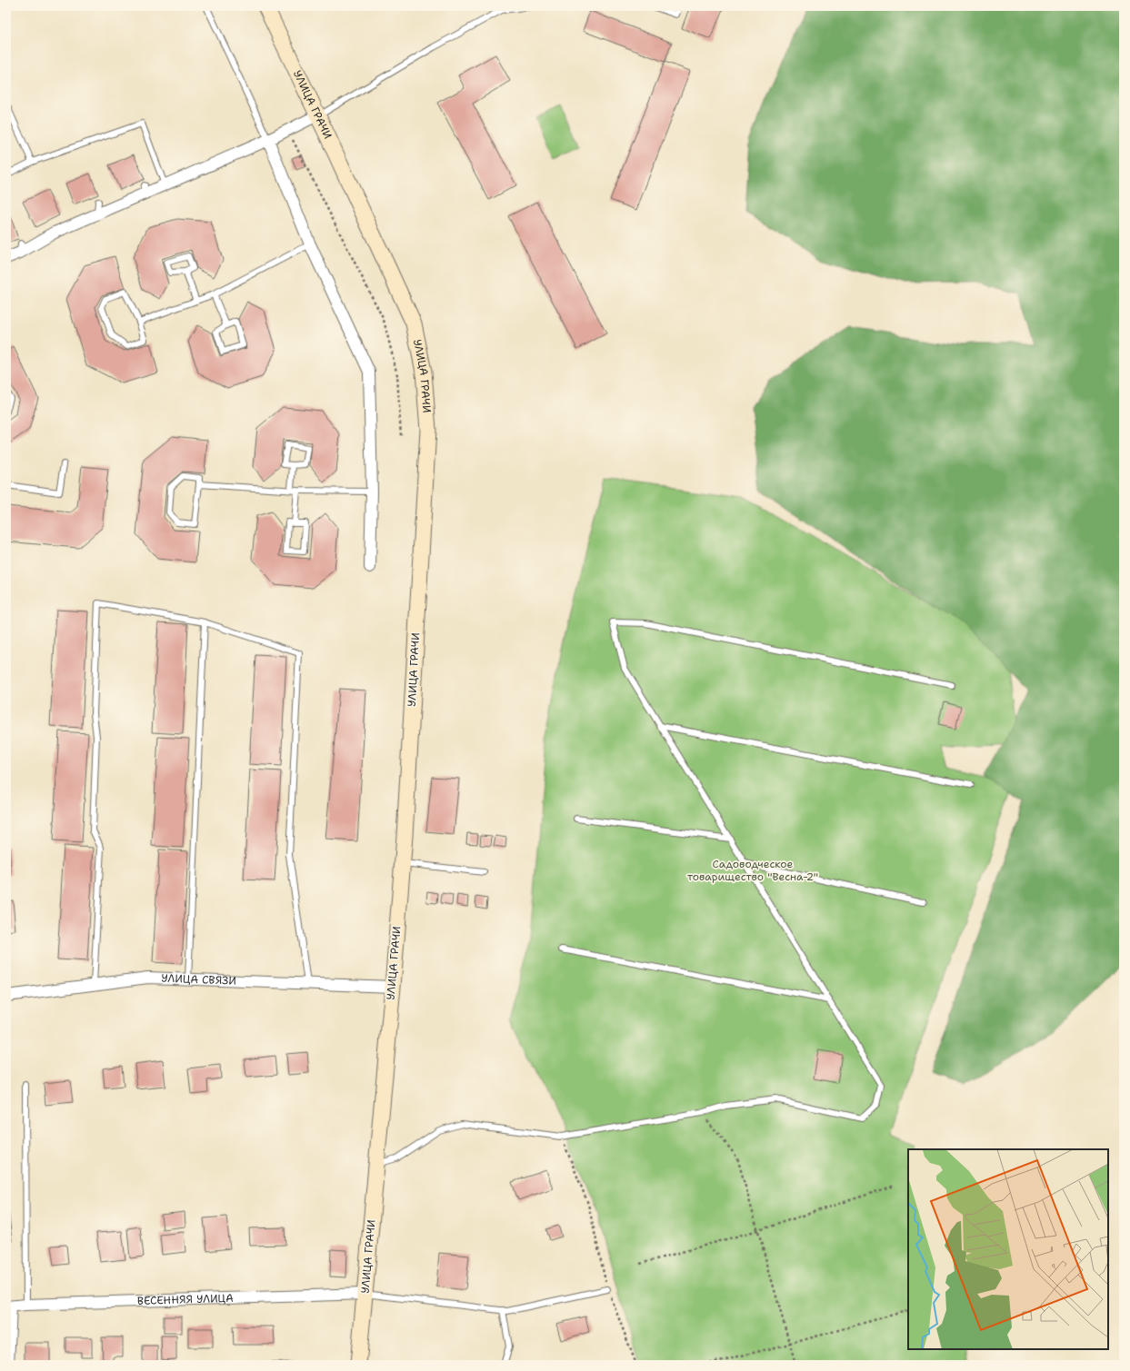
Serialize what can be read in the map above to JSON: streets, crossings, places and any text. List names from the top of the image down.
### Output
{
  "streets": {
    "street": ["УЛИЦА ГРАЧИ", "УЛИЦА СВЯЗИ", "ВЕСЕННЯЯ УЛИЦА"]
  },
  "crossings": [
    ["УЛИЦА ГРАЧИ", "УЛИЦА СВЯЗИ"],
    ["УЛИЦА ГРАЧИ", "ВЕСЕННЯЯ УЛИЦА"]
  ],
  "parks": ["Садоводческое товарищество \"Весна-2\""]
}
